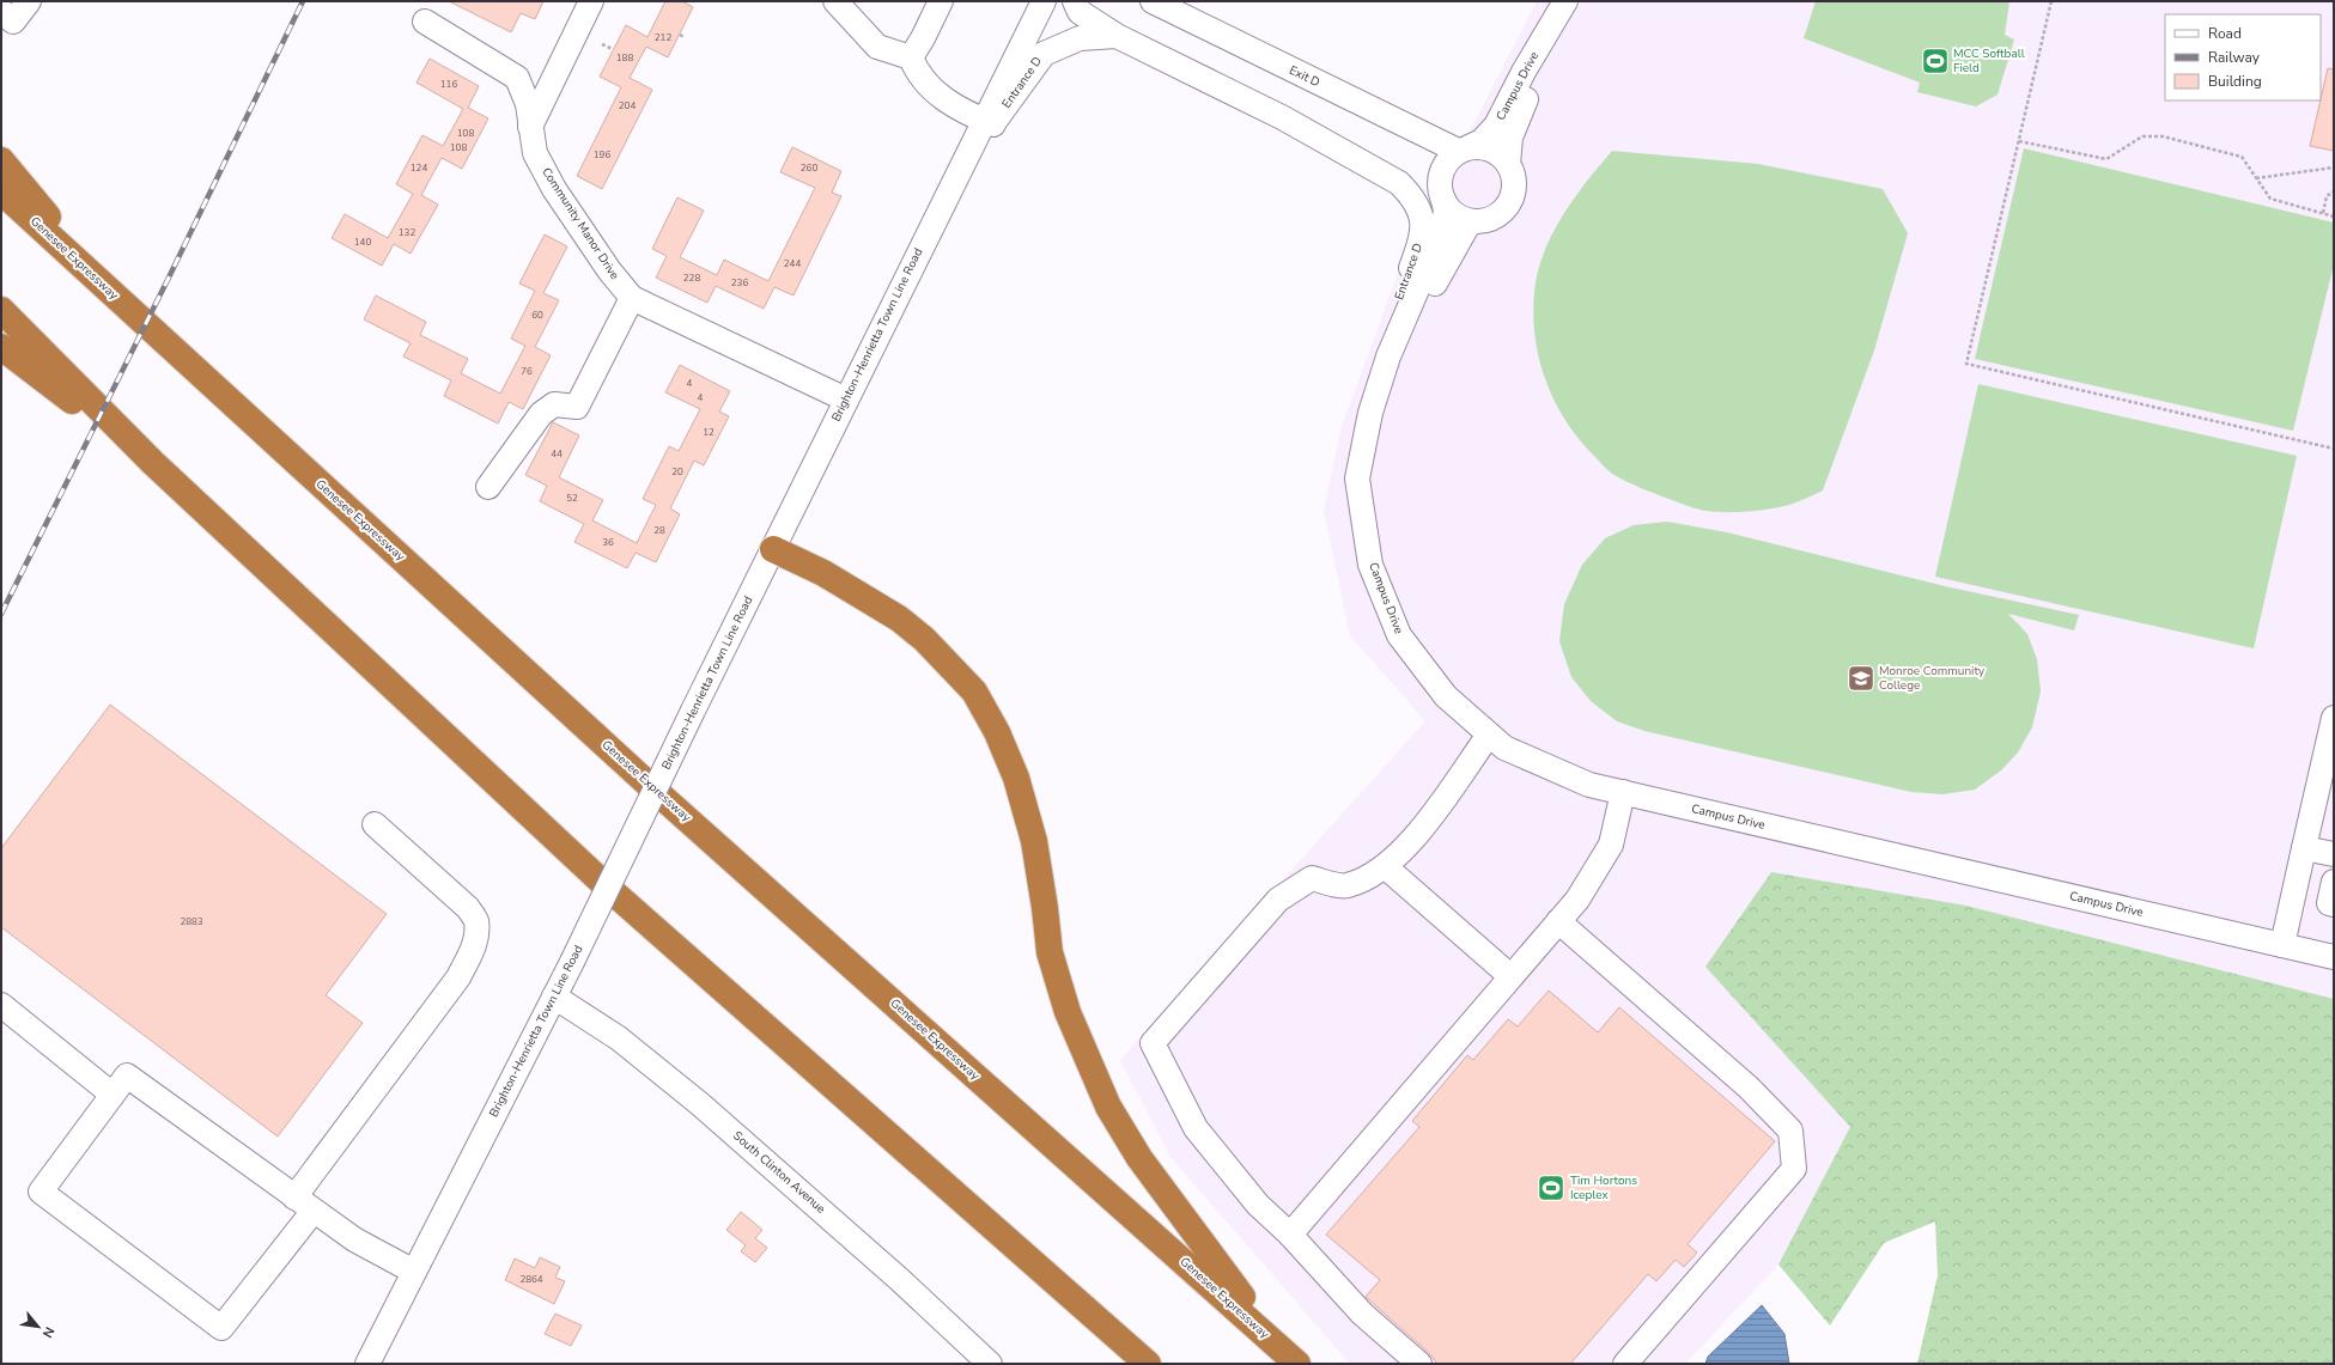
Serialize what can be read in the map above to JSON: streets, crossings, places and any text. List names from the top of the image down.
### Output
{
  "streets": {
    "highway": ["Genesee Expressway"],
    "street": [
      "Exit D",
      "Entrance D",
      "Campus Drive",
      "Community Manor Drive",
      "Brighton-Henrietta Town Line Road",
      "South Clinton Avenue"
    ]
  },
  "crossings": [
    ["Exit D", "Entrance D"],
    ["Exit D", "Campus Drive"],
    ["Entrance D", "Campus Drive"],
    ["Entrance D", "Brighton-Henrietta Town Line Road"],
    ["Community Manor Drive", "Brighton-Henrietta Town Line Road"],
    ["Brighton-Henrietta Town Line Road", "South Clinton Avenue"]
  ],
  "places": {
    "sports": ["MCC Softball Field", "Tim Hortons Iceplex"],
    "school or university": ["Monroe Community College"]
  },
  "house_numbers": [
    "212",
    "188",
    "116",
    "204",
    "108",
    "108",
    "196",
    "124",
    "260",
    "132",
    "140",
    "244",
    "228",
    "236",
    "60",
    "76",
    "4",
    "4",
    "12",
    "44",
    "20",
    "52",
    "28",
    "36",
    "2883",
    "2864"
  ],
  "legend": ["Road", "Railway", "Building"],
  "north": "bottom right"
}
